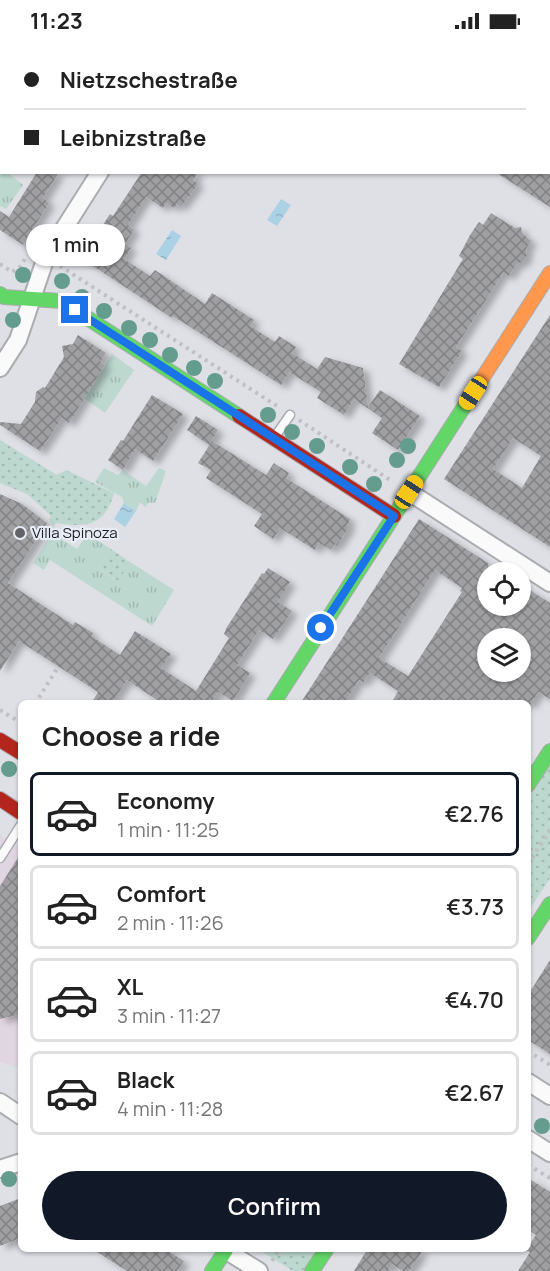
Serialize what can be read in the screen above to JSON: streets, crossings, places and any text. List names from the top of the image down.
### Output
{
  "places": ["Villa Spinoza"],
  "page": {
    "status": "11:23",
    "banner": ["Nietzschestraße", "Leibnizstraße"],
    "bubble": "1 min",
    "heading": "Choose a ride",
    "list": [
      {
        "name": "Economy",
        "note": "1 min · 11:25",
        "value": "€2.76"
      },
      {
        "name": "Comfort",
        "note": "2 min · 11:26",
        "value": "€3.73"
      },
      {
        "name": "XL",
        "note": "3 min · 11:27",
        "value": "€4.70"
      },
      {
        "name": "Black",
        "note": "4 min · 11:28",
        "value": "€2.67"
      }
    ],
    "buttons": "Confirm"
  }
}
